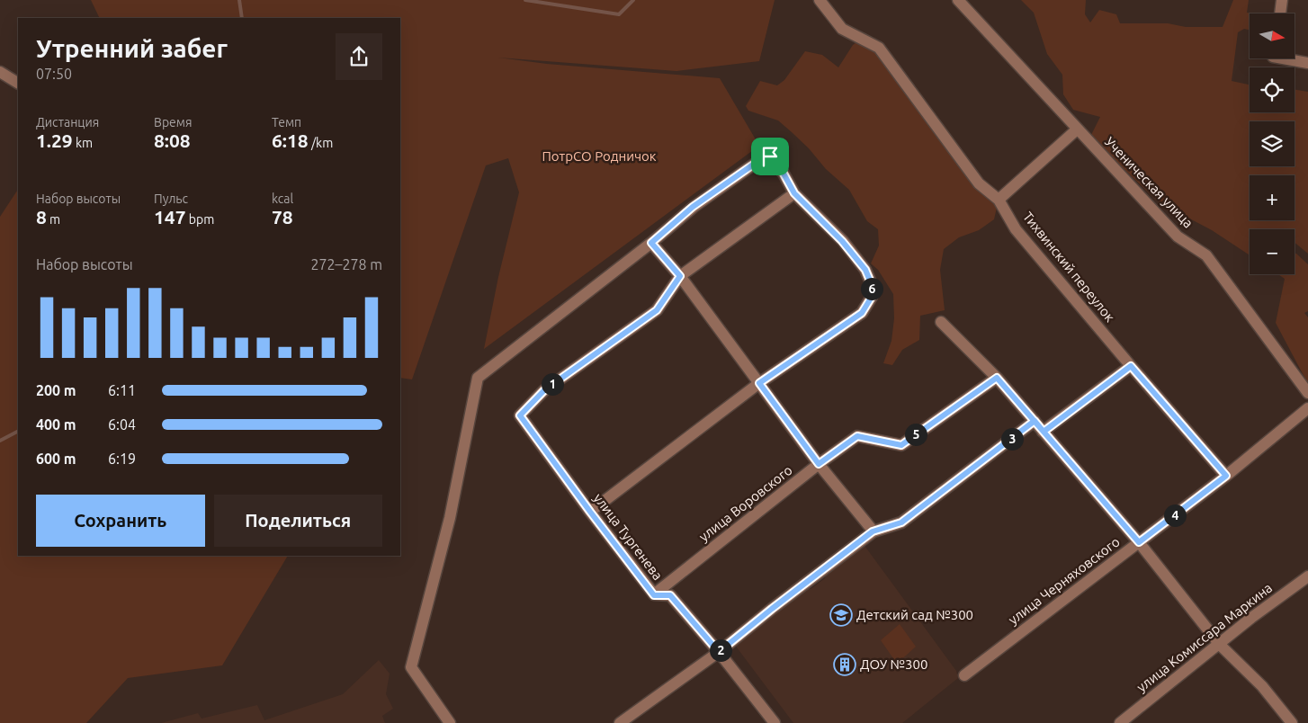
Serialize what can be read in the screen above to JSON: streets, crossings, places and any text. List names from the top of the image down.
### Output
{
  "streets": {
    "street": [
      "Ученическая улица",
      "Тихвинский переулок",
      "улица Воровского",
      "улица Тургенева",
      "улица Черняховского",
      "улица Комиссара Маркина"
    ]
  },
  "crossings": [
    ["Тихвинский переулок", "улица Черняховского"],
    ["улица Воровского", "улица Тургенева"]
  ],
  "parks": ["ПотрСО Родничок"],
  "places": {
    "school or university": ["Детский сад №300"],
    "building": ["ДОУ №300"]
  },
  "north": "right",
  "page": {
    "map_buttons": ["+", "−"],
    "heading": ["Утренний забег", "07:50"],
    "stats": [
      ["Дистанция", "1.29 km"],
      ["Время", "8:08"],
      ["Темп", "6:18 /km"],
      ["Набор высоты", "8 m"],
      ["Пульс", "147 bpm"],
      ["kcal", "78"]
    ],
    "chart": ["Набор высоты", "272–278 m"],
    "pins": [
      "6",
      "1",
      "5",
      "3",
      "4",
      "2"
    ],
    "list": [
      {
        "name": "200 m",
        "note": "6:11"
      },
      {
        "name": "400 m",
        "note": "6:04"
      },
      {
        "name": "600 m",
        "note": "6:19"
      }
    ],
    "buttons": ["Сохранить", "Поделиться"]
  }
}
